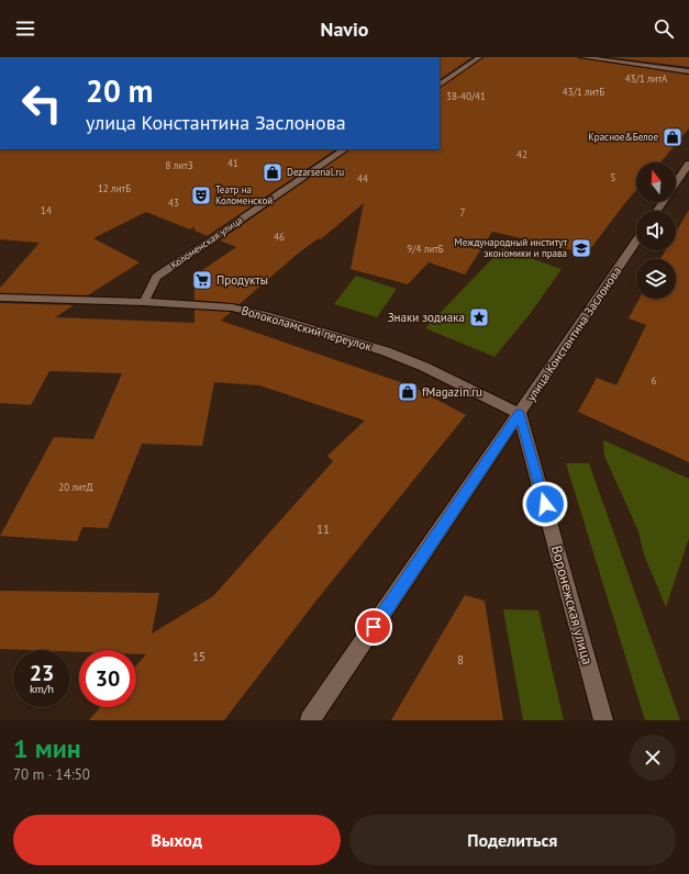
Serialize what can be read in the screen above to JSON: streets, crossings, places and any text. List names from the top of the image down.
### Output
{
  "streets": {
    "street": [
      "Коломенская улица",
      "Волоколамский переулок",
      "улица Константина Заслонова",
      "Воронежская улица"
    ]
  },
  "crossings": [
    ["Коломенская улица", "Волоколамский переулок"],
    ["Волоколамский переулок", "улица Константина Заслонова"],
    ["Волоколамский переулок", "Воронежская улица"],
    ["улица Константина Заслонова", "Воронежская улица"]
  ],
  "places": {
    "shop": ["Красное&Белое", "Dezarsenal.ru", "fMagazin.ru"],
    "theatre": ["Театр на Коломенской"],
    "school or university": ["Международный институт экономики и права"],
    "supermarket": ["Продукты"],
    "place": ["Знаки зодиака"]
  },
  "house_numbers": [
    "43/1 литА",
    "43/1 литБ",
    "38-40/41",
    "42",
    "41",
    "8 литЗ",
    "5",
    "44",
    "12 литБ",
    "43",
    "14",
    "7",
    "46",
    "9/4 литБ",
    "6",
    "20 литД",
    "11",
    "15",
    "8"
  ],
  "north": "top",
  "page": {
    "header": "Navio",
    "turn": ["20 m", "улица Константина Заслонова"],
    "speed": "23 km/h",
    "limit": "30",
    "heading": ["1 мин", "70 m · 14:50"],
    "buttons": ["Выход", "Поделиться"]
  }
}
